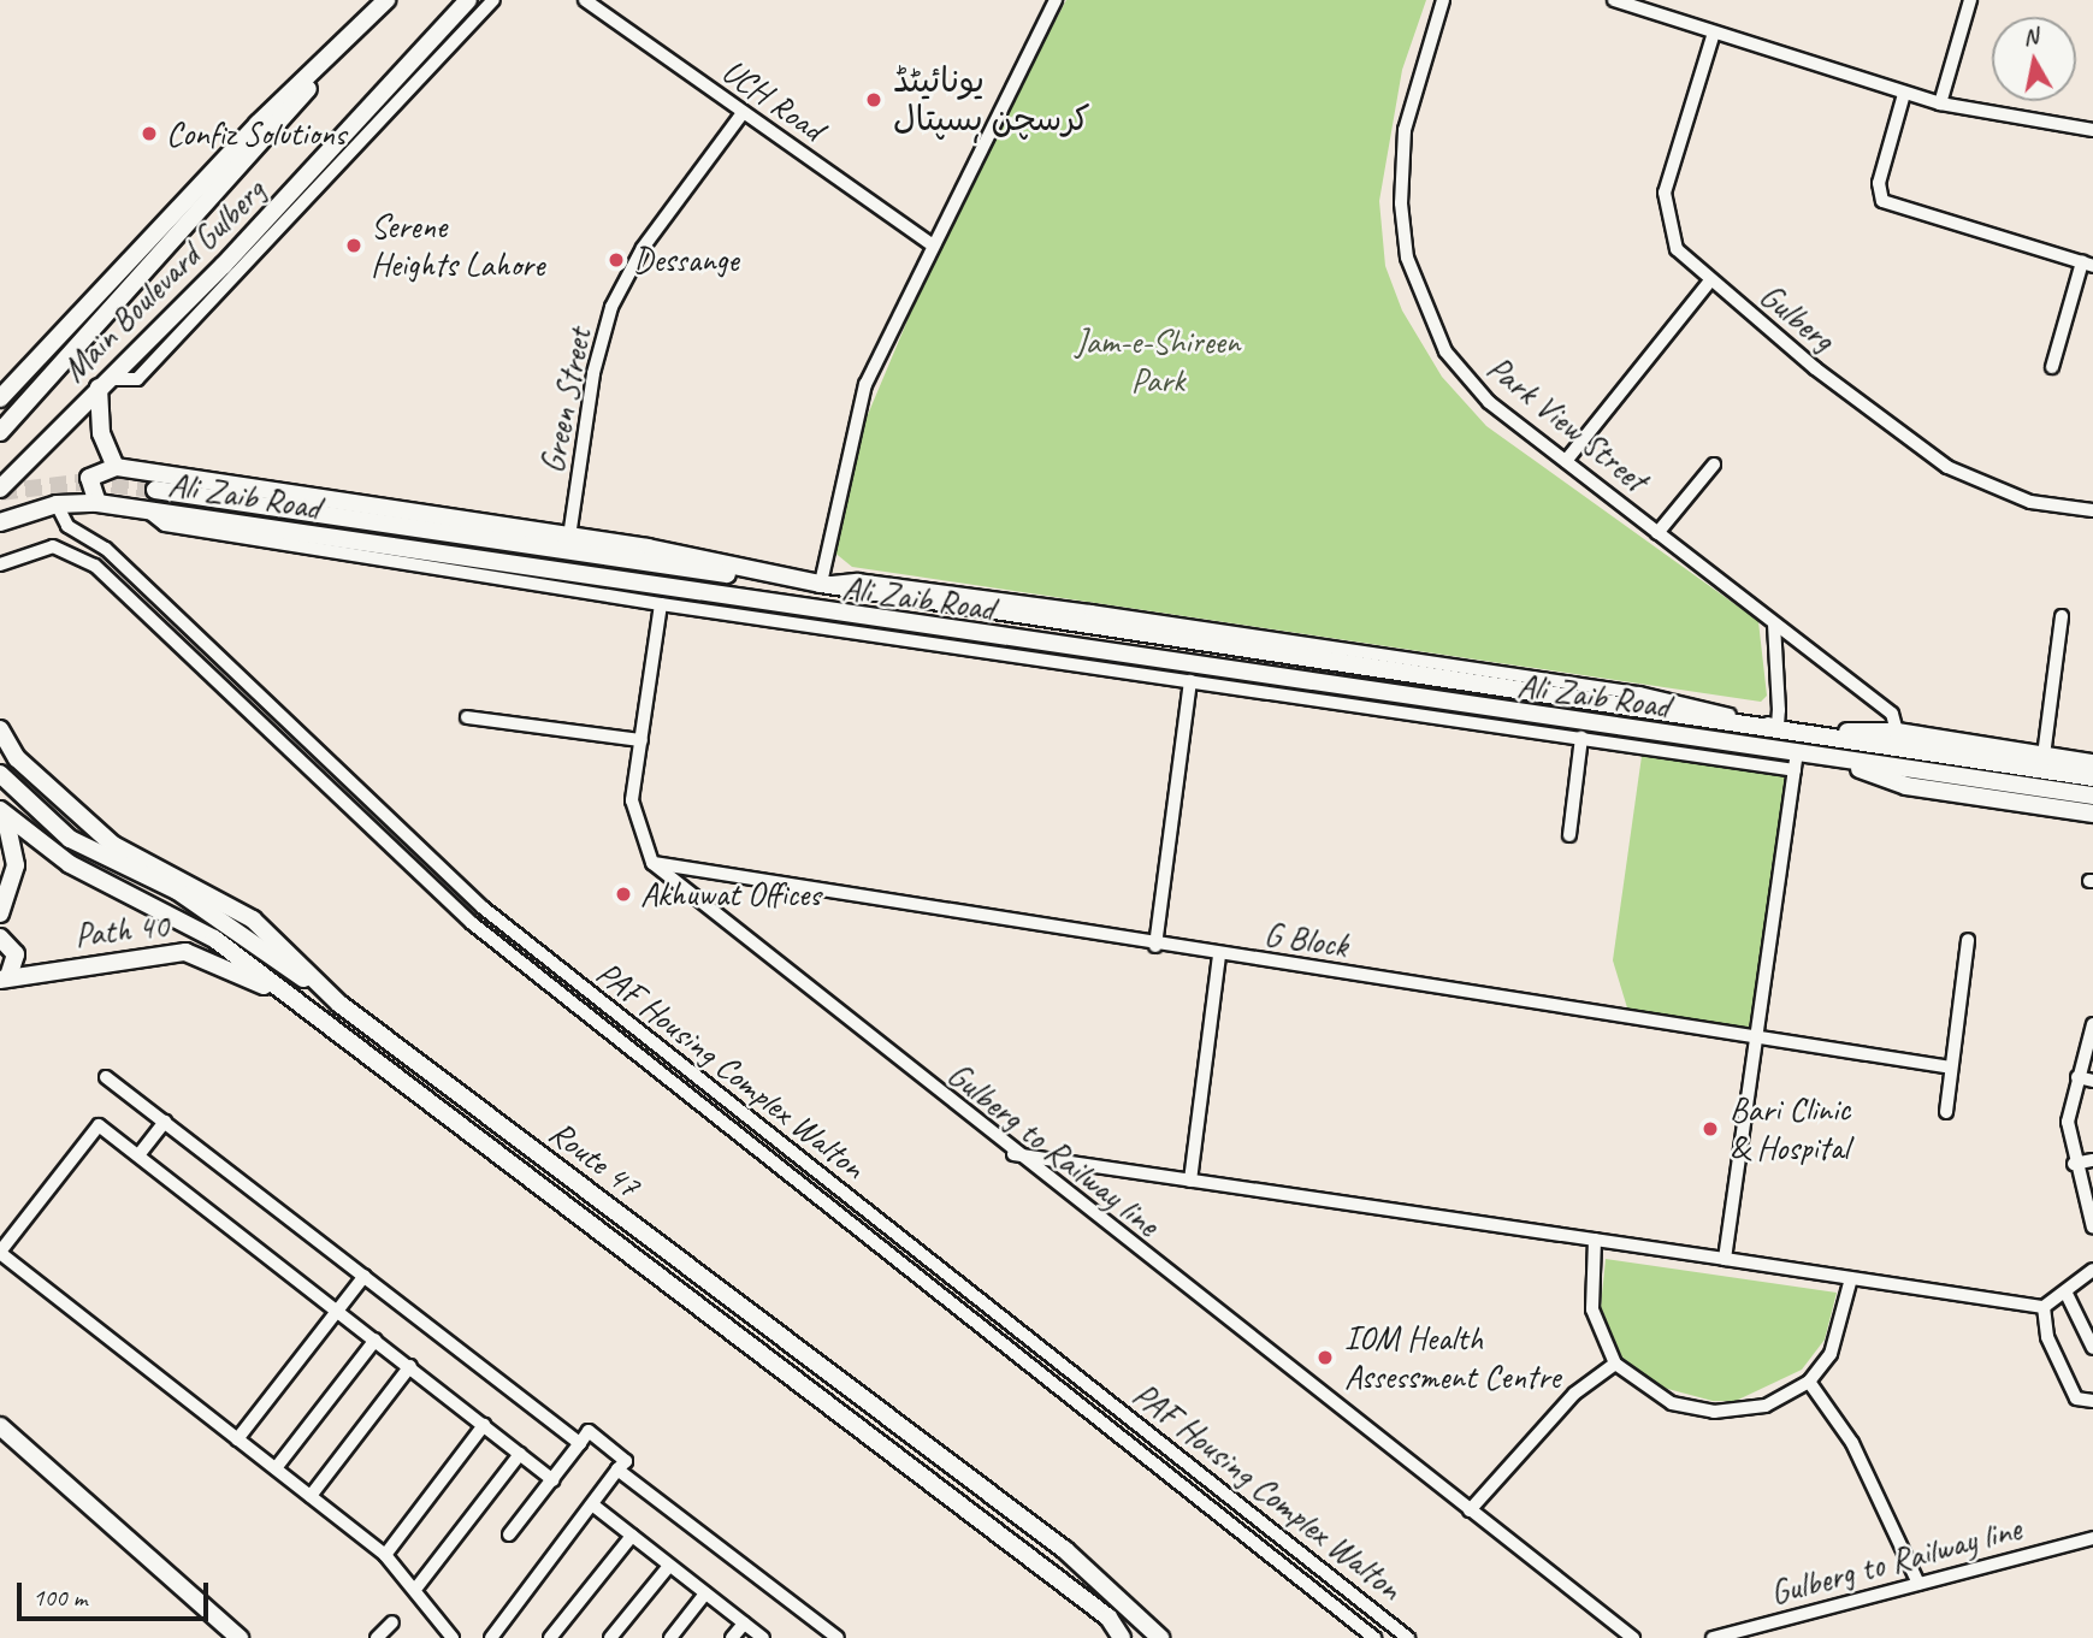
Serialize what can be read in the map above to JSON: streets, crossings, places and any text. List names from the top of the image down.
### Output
{
  "streets": {
    "main road": [
      "Main Boulevard Gulberg",
      "Ali Zaib Road",
      "Path 40",
      "Route 47"
    ],
    "street": [
      "UCH Road",
      "Gulberg",
      "Green Street",
      "Park View Street",
      "G Block",
      "PAF Housing Complex Walton",
      "Gulberg to Railway line"
    ]
  },
  "crossings": [
    ["UCH Road", "Green Street"],
    ["Green Street", "Ali Zaib Road"],
    ["Park View Street", "Ali Zaib Road"],
    ["Ali Zaib Road", "PAF Housing Complex Walton"],
    ["Path 40", "Route 47"],
    ["G Block", "Gulberg to Railway line"]
  ],
  "parks": ["Jam-e-Shireen Park"],
  "places": [
    "یونائیٹڈ کرسچن ہسپتال",
    "Confiz Solutions",
    "Serene Heights Lahore",
    "Dessange",
    "Akhuwat Offices",
    "Bari Clinic & Hospital",
    "IOM Health Assessment Centre"
  ],
  "scale_bar": "100 m",
  "north": "top"
}
